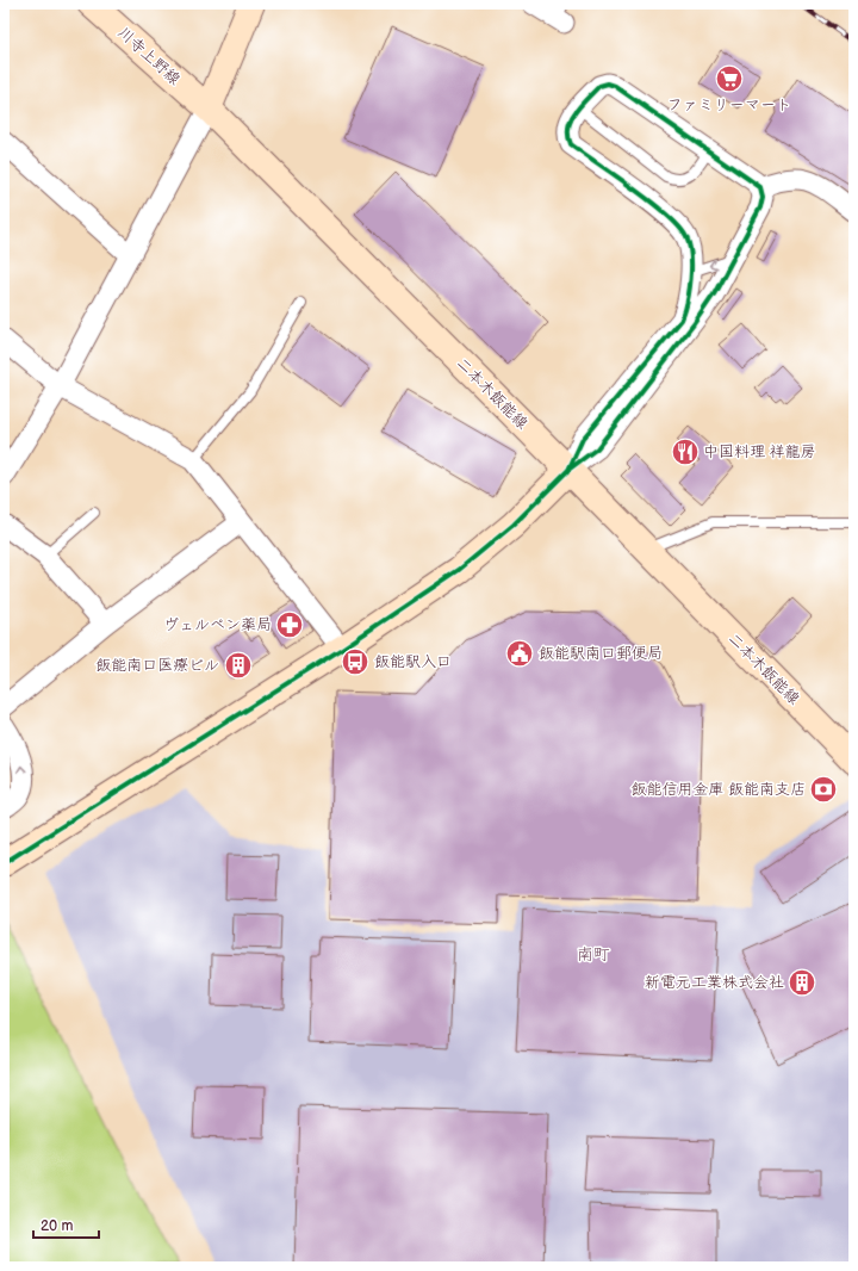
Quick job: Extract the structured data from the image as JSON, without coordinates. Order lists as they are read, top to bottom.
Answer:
{
  "streets": {
    "main road": ["川寺上野線", "二本木飯能線"]
  },
  "crossings": [
    ["川寺上野線", "二本木飯能線"]
  ],
  "districts": ["南町"],
  "places": {
    "supermarket": ["ファミリーマート"],
    "restaurant": ["中国料理 祥龍房"],
    "pharmacy": ["ヴェルペン薬局"],
    "public building": ["飯能駅南口郵便局"],
    "bus stop": ["飯能駅入口"],
    "building": ["飯能南口医療ビル", "新電元工業株式会社"],
    "bank": ["飯能信用金庫 飯能南支店"]
  },
  "scale_bar": "20 m"
}
